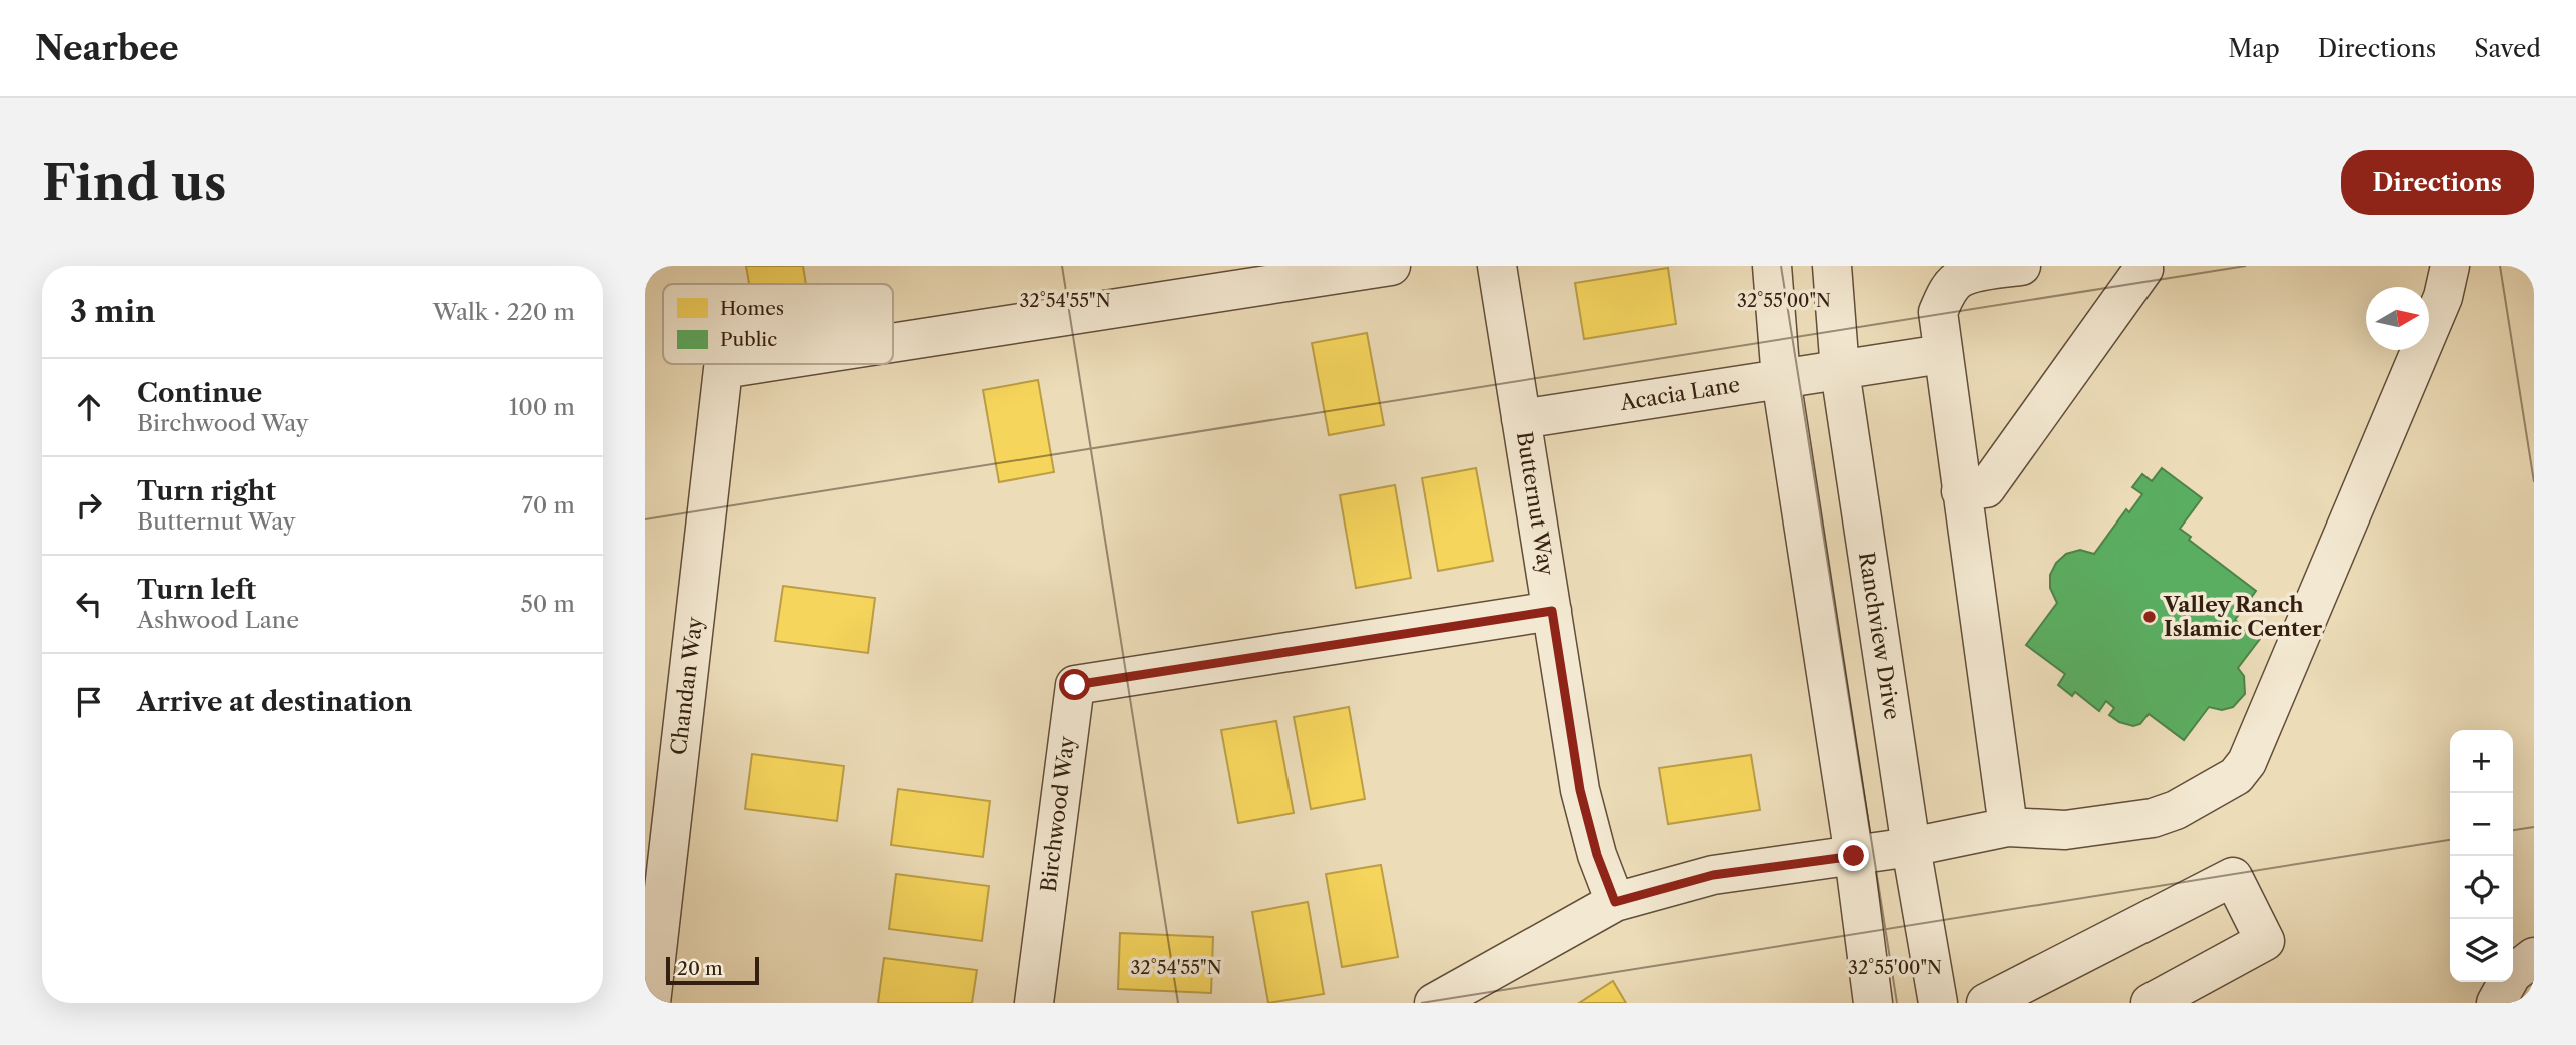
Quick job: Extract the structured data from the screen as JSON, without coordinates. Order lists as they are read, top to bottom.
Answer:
{
  "streets": {
    "street": [
      "Acacia Lane",
      "Butternut Way",
      "Ranchview Drive",
      "Chandan Way",
      "Birchwood Way"
    ]
  },
  "crossings": [
    ["Acacia Lane", "Butternut Way"],
    ["Acacia Lane", "Ranchview Drive"],
    ["Butternut Way", "Birchwood Way"]
  ],
  "places": ["Valley Ranch Islamic Center"],
  "legend": ["Homes", "Public"],
  "scale_bar": "20 m",
  "north": "right",
  "page": {
    "header": "Nearbee",
    "nav": ["Map", "Directions", "Saved"],
    "buttons": "Directions",
    "title": "Find us",
    "heading": ["3 min", "Walk · 220 m"],
    "list": [
      ["Continue", "Birchwood Way", "100 m"],
      ["Turn right", "Butternut Way", "70 m"],
      ["Turn left", "Ashwood Lane", "50 m"],
      "Arrive at destination"
    ],
    "map_buttons": ["+", "−"],
    "scale": "20 m"
  },
  "coordinates": ["32°54'55\"N", "32°55'00\"N"]
}
